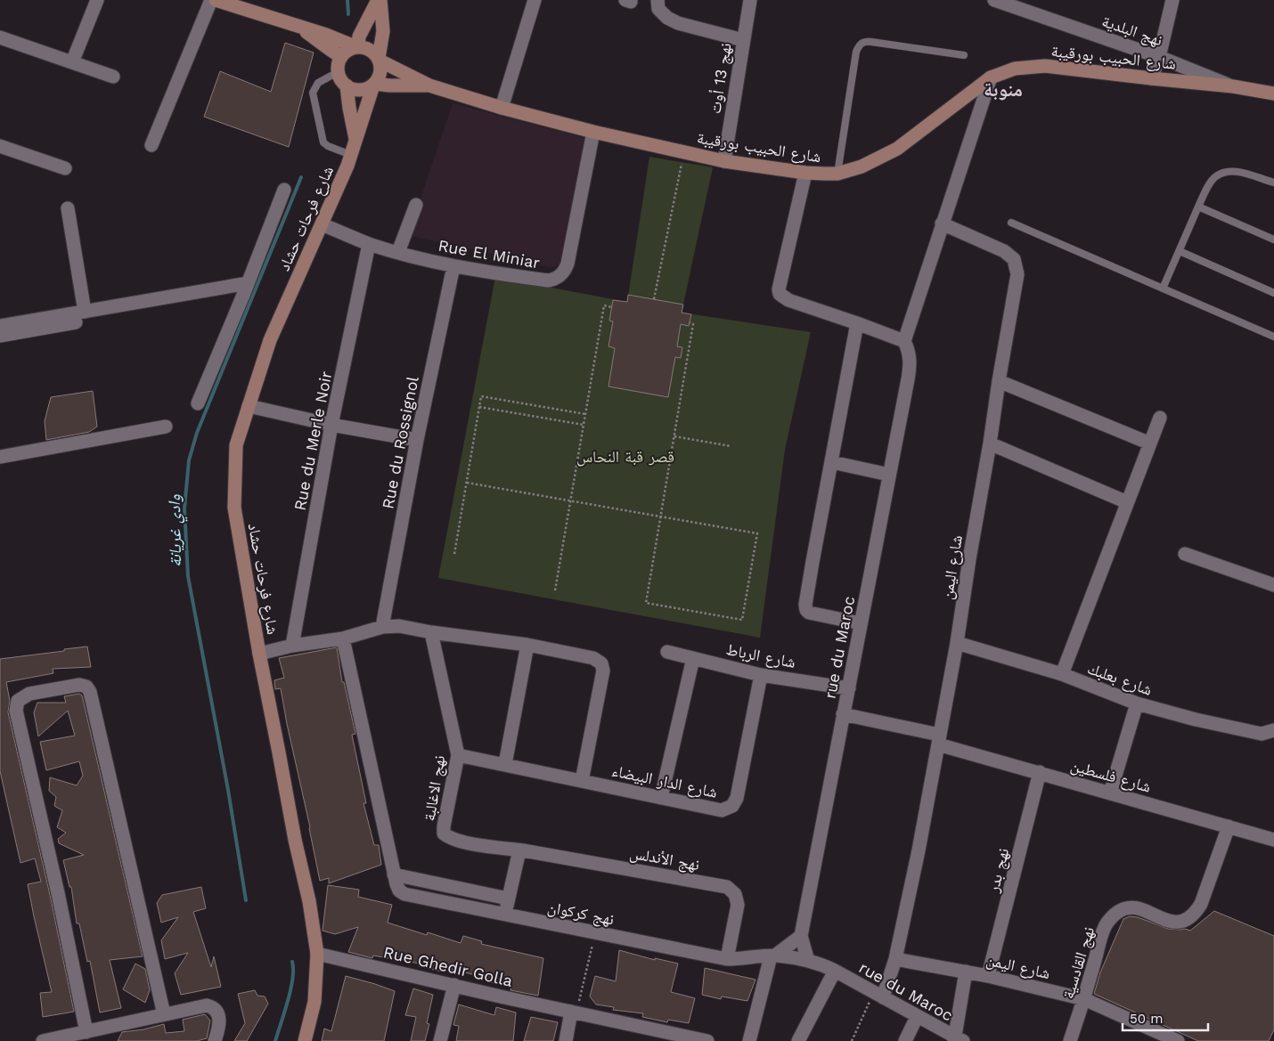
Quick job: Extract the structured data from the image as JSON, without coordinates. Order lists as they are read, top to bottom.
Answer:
{
  "streets": {
    "street": [
      "نهج البلدية",
      "شارع الحبيب بورقيبة",
      "نهج 13 أوت",
      "شارع فرحات حشاد",
      "Rue El Miniar",
      "Rue du Merle Noir",
      "Rue du Rossignol",
      "شارع اليمن",
      "rue du Maroc",
      "شارع الرباط",
      "شارع بعلبك",
      "شارع فلسطين",
      "شارع الدار البيضاء",
      "نهج الاغالبة",
      "نهج الأندلس",
      "نهج بدر",
      "نهج كركوان",
      "نهج القادسية",
      "Rue Ghedir Golla"
    ]
  },
  "crossings": [
    ["نهج البلدية", "شارع الحبيب بورقيبة"],
    ["شارع الحبيب بورقيبة", "نهج 13 أوت"],
    ["شارع الحبيب بورقيبة", "شارع فرحات حشاد"],
    ["شارع الحبيب بورقيبة", "Rue El Miniar"],
    ["شارع فرحات حشاد", "Rue El Miniar"],
    ["شارع فرحات حشاد", "Rue Ghedir Golla"],
    ["Rue El Miniar", "Rue du Merle Noir"],
    ["Rue El Miniar", "Rue du Rossignol"],
    ["شارع اليمن", "rue du Maroc"],
    ["شارع اليمن", "شارع بعلبك"],
    ["شارع اليمن", "شارع فلسطين"],
    ["شارع اليمن", "نهج بدر"],
    ["شارع اليمن", "نهج القادسية"],
    ["rue du Maroc", "شارع الرباط"],
    ["rue du Maroc", "شارع فلسطين"],
    ["rue du Maroc", "نهج كركوان"],
    ["شارع الرباط", "شارع الدار البيضاء"],
    ["شارع فلسطين", "نهج بدر"],
    ["شارع فلسطين", "نهج القادسية"],
    ["شارع الدار البيضاء", "نهج الاغالبة"],
    ["نهج الاغالبة", "نهج الأندلس"],
    ["نهج الأندلس", "نهج كركوان"]
  ],
  "districts": ["منوبة"],
  "water": ["وادي غريانة"],
  "parks": ["قصر قبة النحاس"],
  "scale_bar": "50 m"
}
